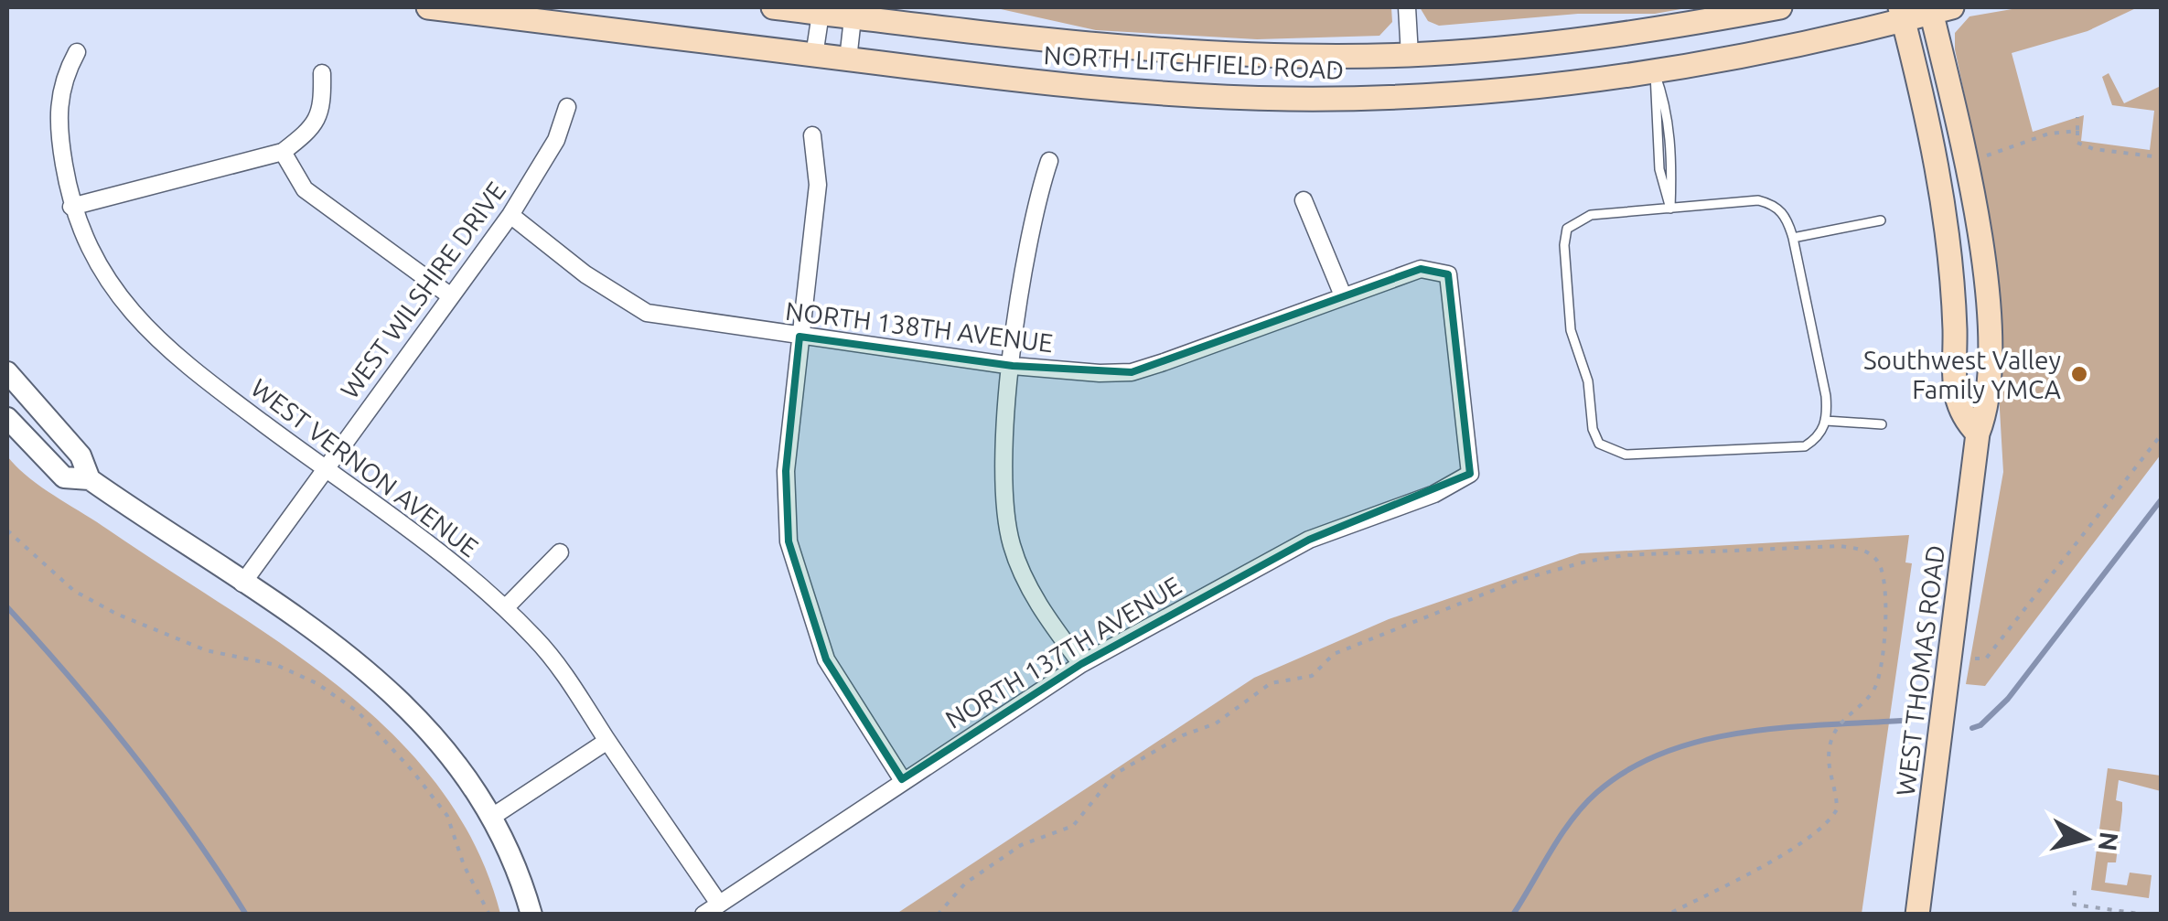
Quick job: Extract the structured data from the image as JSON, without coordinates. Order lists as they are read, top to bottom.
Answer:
{
  "streets": {
    "main road": ["NORTH LITCHFIELD ROAD", "WEST THOMAS ROAD"],
    "street": [
      "WEST WILSHIRE DRIVE",
      "NORTH 138TH AVENUE",
      "WEST VERNON AVENUE",
      "NORTH 137TH AVENUE"
    ]
  },
  "crossings": [
    ["NORTH LITCHFIELD ROAD", "WEST THOMAS ROAD"],
    ["WEST WILSHIRE DRIVE", "NORTH 138TH AVENUE"],
    ["WEST WILSHIRE DRIVE", "WEST VERNON AVENUE"],
    ["NORTH 138TH AVENUE", "NORTH 137TH AVENUE"],
    ["WEST VERNON AVENUE", "NORTH 137TH AVENUE"]
  ],
  "places": ["Southwest Valley Family YMCA"],
  "north": "right"
}
